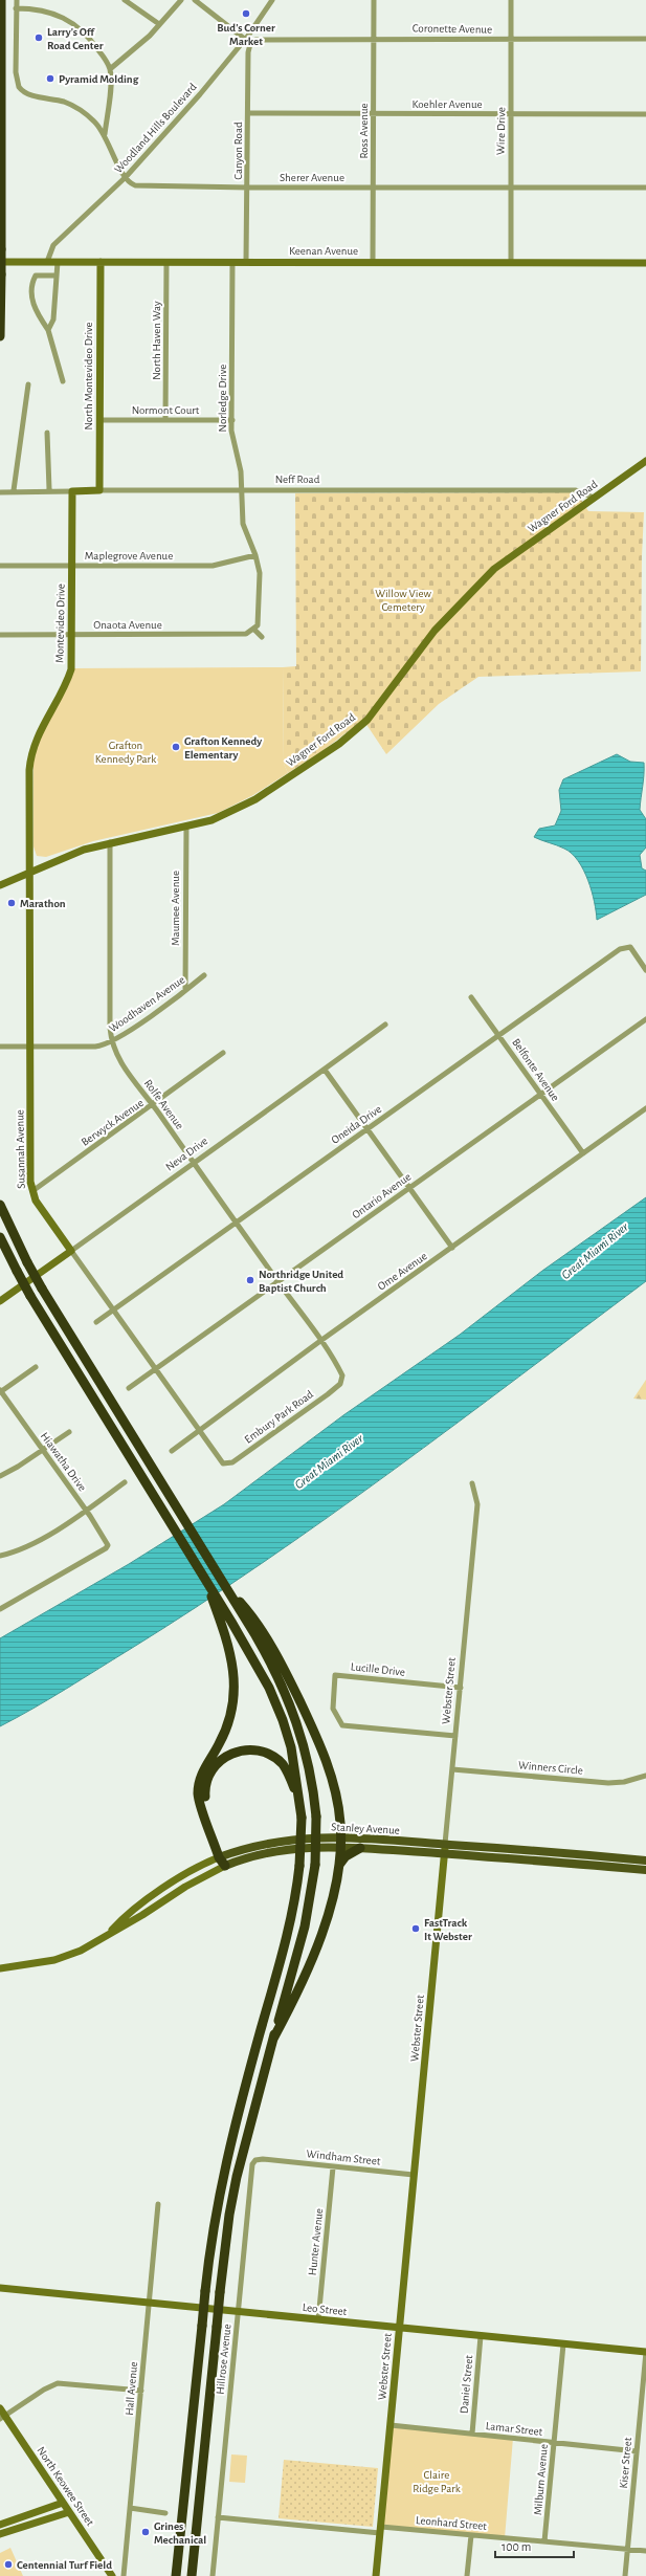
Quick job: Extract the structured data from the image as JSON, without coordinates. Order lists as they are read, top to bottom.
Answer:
{
  "streets": {
    "main road": ["Stanley Avenue"],
    "street": [
      "Coronette Avenue",
      "Koehler Avenue",
      "Woodland Hills Boulevard",
      "Ross Avenue",
      "Wire Drive",
      "Canyon Road",
      "Sherer Avenue",
      "Keenan Avenue",
      "North Haven Way",
      "North Montevideo Drive",
      "Norledge Drive",
      "Normont Court",
      "Neff Road",
      "Wagner Ford Road",
      "Maplegrove Avenue",
      "Montevideo Drive",
      "Onaota Avenue",
      "Maumee Avenue",
      "Woodhaven Avenue",
      "Belfonte Avenue",
      "Rolfe Avenue",
      "Berwyck Avenue",
      "Oneida Drive",
      "Susannah Avenue",
      "Neva Drive",
      "Ontario Avenue",
      "Ome Avenue",
      "Embury Park Road",
      "Hiawatha Drive",
      "Lucille Drive",
      "Webster Street",
      "Winners Circle",
      "Windham Street",
      "Hunter Avenue",
      "Leo Street",
      "Hillrose Avenue",
      "Daniel Street",
      "Hall Avenue",
      "Lamar Street",
      "Kiser Street",
      "Milburn Avenue",
      "North Keowee Street",
      "Leonhard Street"
    ]
  },
  "crossings": [
    ["Coronette Avenue", "Woodland Hills Boulevard"],
    ["Coronette Avenue", "Ross Avenue"],
    ["Coronette Avenue", "Wire Drive"],
    ["Coronette Avenue", "Canyon Road"],
    ["Koehler Avenue", "Ross Avenue"],
    ["Koehler Avenue", "Wire Drive"],
    ["Koehler Avenue", "Canyon Road"],
    ["Woodland Hills Boulevard", "Sherer Avenue"],
    ["Woodland Hills Boulevard", "Keenan Avenue"],
    ["Ross Avenue", "Sherer Avenue"],
    ["Ross Avenue", "Keenan Avenue"],
    ["Wire Drive", "Sherer Avenue"],
    ["Wire Drive", "Keenan Avenue"],
    ["Canyon Road", "Sherer Avenue"],
    ["Canyon Road", "Keenan Avenue"],
    ["Keenan Avenue", "North Haven Way"],
    ["Keenan Avenue", "North Montevideo Drive"],
    ["Keenan Avenue", "Norledge Drive"],
    ["North Haven Way", "Normont Court"],
    ["North Montevideo Drive", "Normont Court"],
    ["North Montevideo Drive", "Neff Road"],
    ["Norledge Drive", "Normont Court"],
    ["Norledge Drive", "Neff Road"],
    ["Norledge Drive", "Maplegrove Avenue"],
    ["Norledge Drive", "Onaota Avenue"],
    ["Neff Road", "Wagner Ford Road"],
    ["Neff Road", "Montevideo Drive"],
    ["Wagner Ford Road", "Montevideo Drive"],
    ["Wagner Ford Road", "Maumee Avenue"],
    ["Wagner Ford Road", "Rolfe Avenue"],
    ["Wagner Ford Road", "Susannah Avenue"],
    ["Maplegrove Avenue", "Montevideo Drive"],
    ["Montevideo Drive", "Onaota Avenue"],
    ["Montevideo Drive", "Susannah Avenue"],
    ["Maumee Avenue", "Woodhaven Avenue"],
    ["Woodhaven Avenue", "Rolfe Avenue"],
    ["Woodhaven Avenue", "Susannah Avenue"],
    ["Belfonte Avenue", "Oneida Drive"],
    ["Belfonte Avenue", "Ontario Avenue"],
    ["Belfonte Avenue", "Ome Avenue"],
    ["Rolfe Avenue", "Berwyck Avenue"],
    ["Rolfe Avenue", "Oneida Drive"],
    ["Rolfe Avenue", "Neva Drive"],
    ["Rolfe Avenue", "Ontario Avenue"],
    ["Rolfe Avenue", "Ome Avenue"],
    ["Rolfe Avenue", "Embury Park Road"],
    ["Berwyck Avenue", "Susannah Avenue"],
    ["Oneida Drive", "Susannah Avenue"],
    ["Susannah Avenue", "Neva Drive"],
    ["Susannah Avenue", "Ontario Avenue"],
    ["Susannah Avenue", "Ome Avenue"],
    ["Susannah Avenue", "Embury Park Road"],
    ["Lucille Drive", "Webster Street"],
    ["Webster Street", "Winners Circle"],
    ["Webster Street", "Stanley Avenue"],
    ["Webster Street", "Windham Street"],
    ["Webster Street", "Leo Street"],
    ["Webster Street", "Lamar Street"],
    ["Webster Street", "Leonhard Street"],
    ["Windham Street", "Hunter Avenue"],
    ["Windham Street", "Hillrose Avenue"],
    ["Hunter Avenue", "Leo Street"],
    ["Leo Street", "Hillrose Avenue"],
    ["Leo Street", "Daniel Street"],
    ["Leo Street", "Hall Avenue"],
    ["Leo Street", "Kiser Street"],
    ["Leo Street", "Milburn Avenue"],
    ["Hillrose Avenue", "Leonhard Street"],
    ["Daniel Street", "Lamar Street"],
    ["Lamar Street", "Kiser Street"],
    ["Lamar Street", "Milburn Avenue"],
    ["Kiser Street", "Leonhard Street"],
    ["Milburn Avenue", "Leonhard Street"]
  ],
  "water": ["Great Miami River"],
  "parks": ["Willow View Cemetery", "Grafton Kennedy Park", "Claire Ridge Park"],
  "places": [
    "Bud's Corner Market",
    "Larry's Off Road Center",
    "Pyramid Molding",
    "Grafton Kennedy Elementary",
    "Marathon",
    "Northridge United Baptist Church",
    "FastTrack It Webster",
    "Grines Mechanical",
    "Centennial Turf Field"
  ],
  "scale_bar": "100 m"
}
